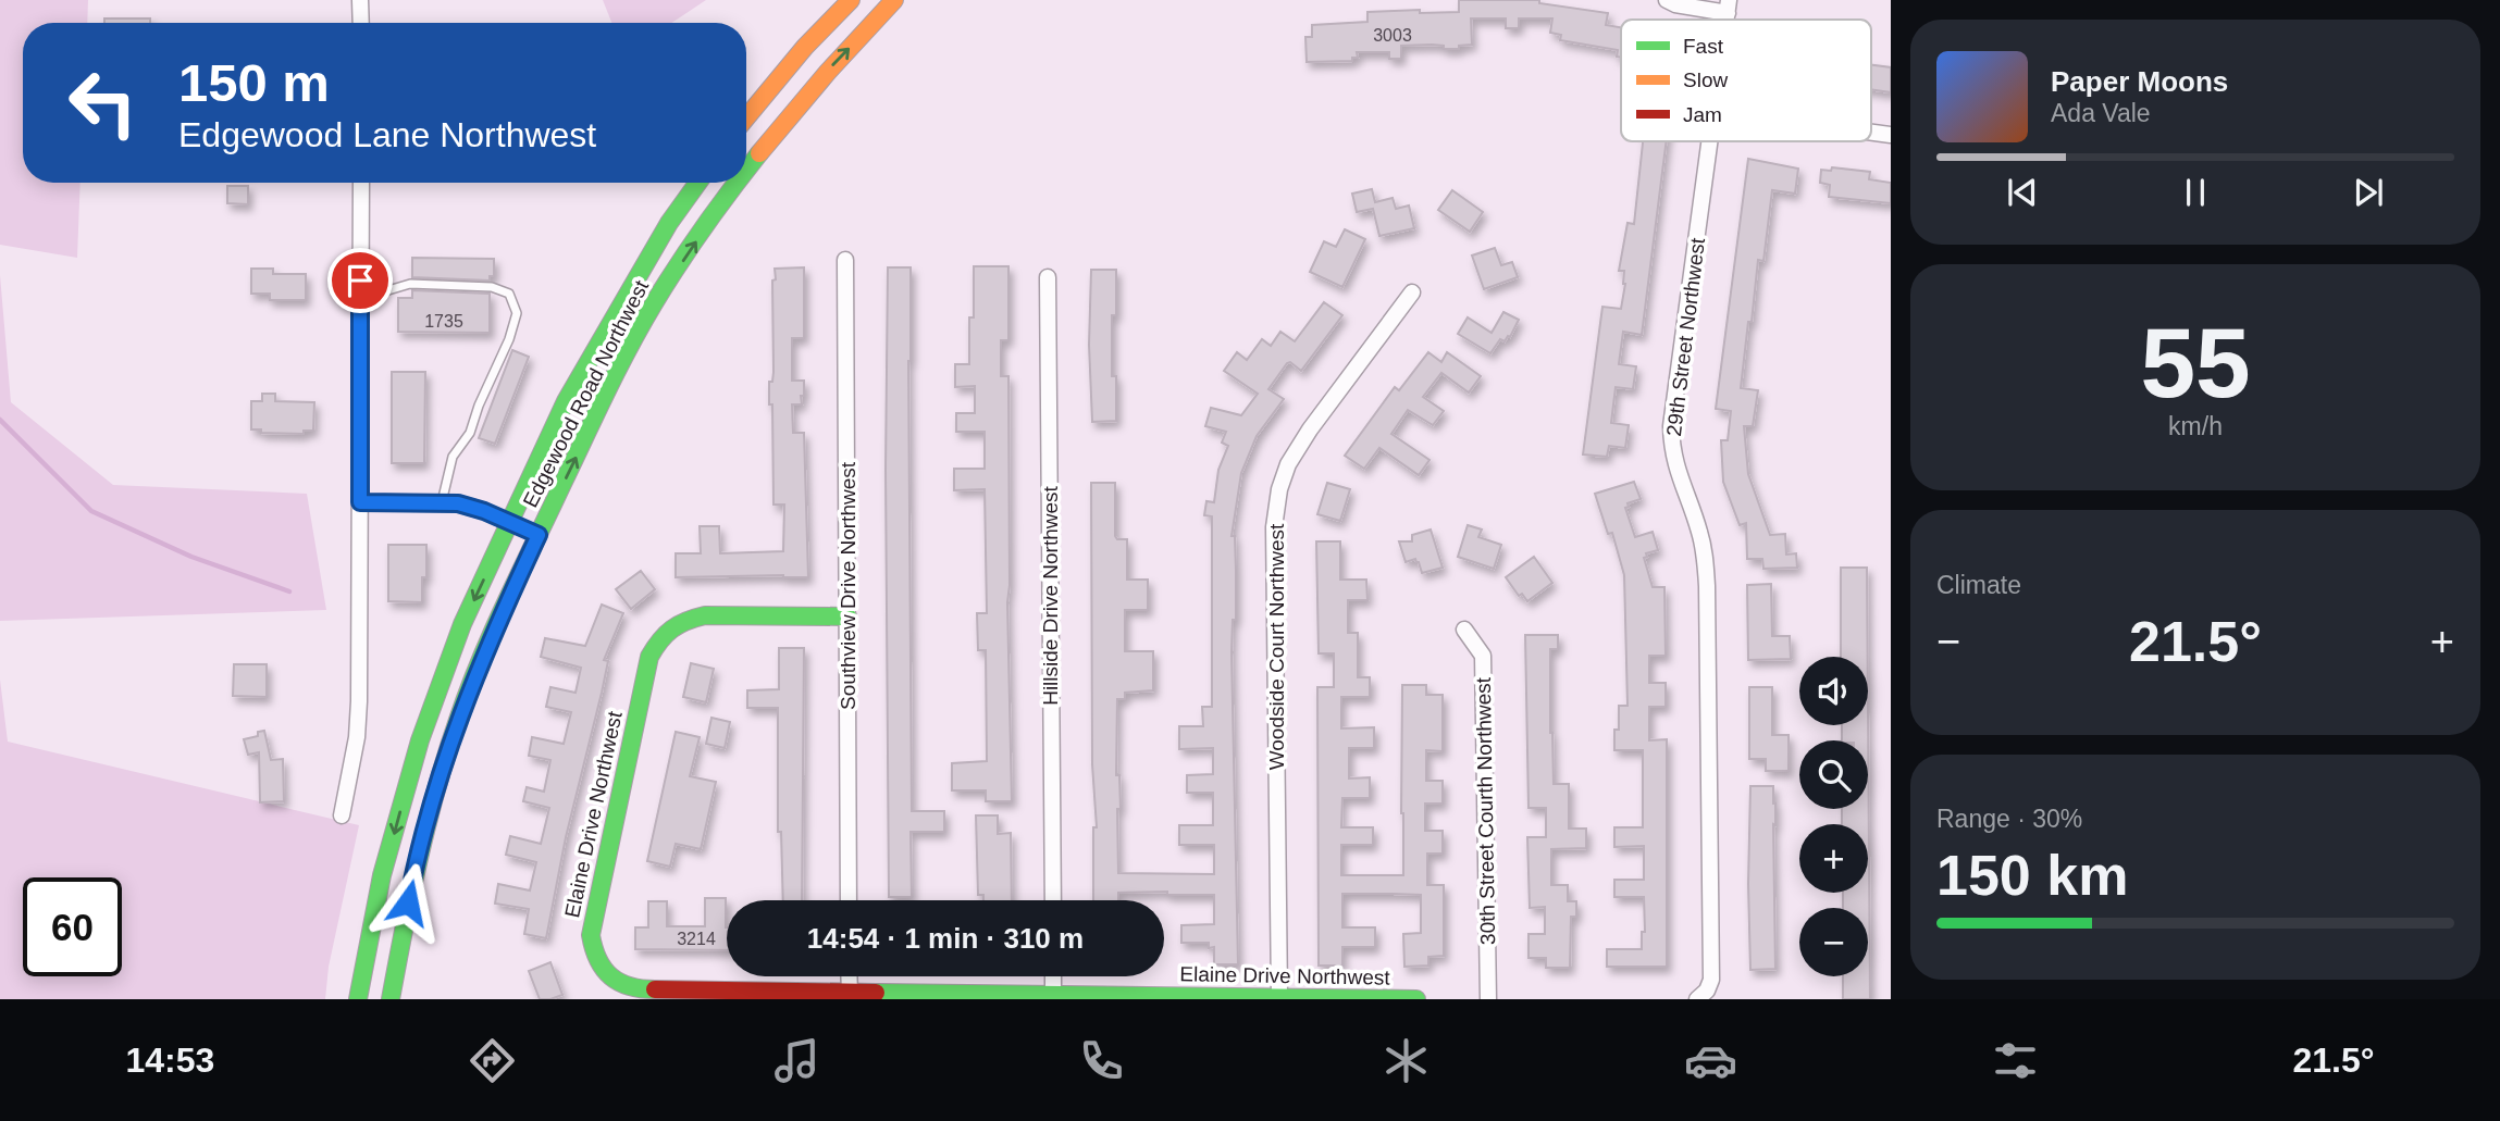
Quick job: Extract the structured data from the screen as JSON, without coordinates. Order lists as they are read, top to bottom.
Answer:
{
  "streets": {
    "main road": ["Edgewood Road Northwest", "Elaine Drive Northwest"],
    "street": [
      "29th Street Northwest",
      "Southview Drive Northwest",
      "Hillside Drive Northwest",
      "Woodside Court Northwest",
      "30th Street Courth Northwest"
    ]
  },
  "crossings": [
    ["Southview Drive Northwest", "Elaine Drive Northwest"],
    ["Woodside Court Northwest", "Elaine Drive Northwest"]
  ],
  "house_numbers": ["3003", "1735", "3214"],
  "legend": ["Fast", "Slow", "Jam"],
  "page": {
    "turn": ["150 m", "Edgewood Lane Northwest"],
    "song": ["Paper Moons", "Ada Vale"],
    "tile": [
      ["55", "km/h"],
      "Climate",
      ["Range · 30%", "150 km"]
    ],
    "heat": ["−", "21.5°", "+"],
    "map_buttons": ["+", "−"],
    "limit": "60",
    "trip": "14:54 · 1 min · 310 m",
    "tabs": ["14:53", "21.5°"]
  }
}
